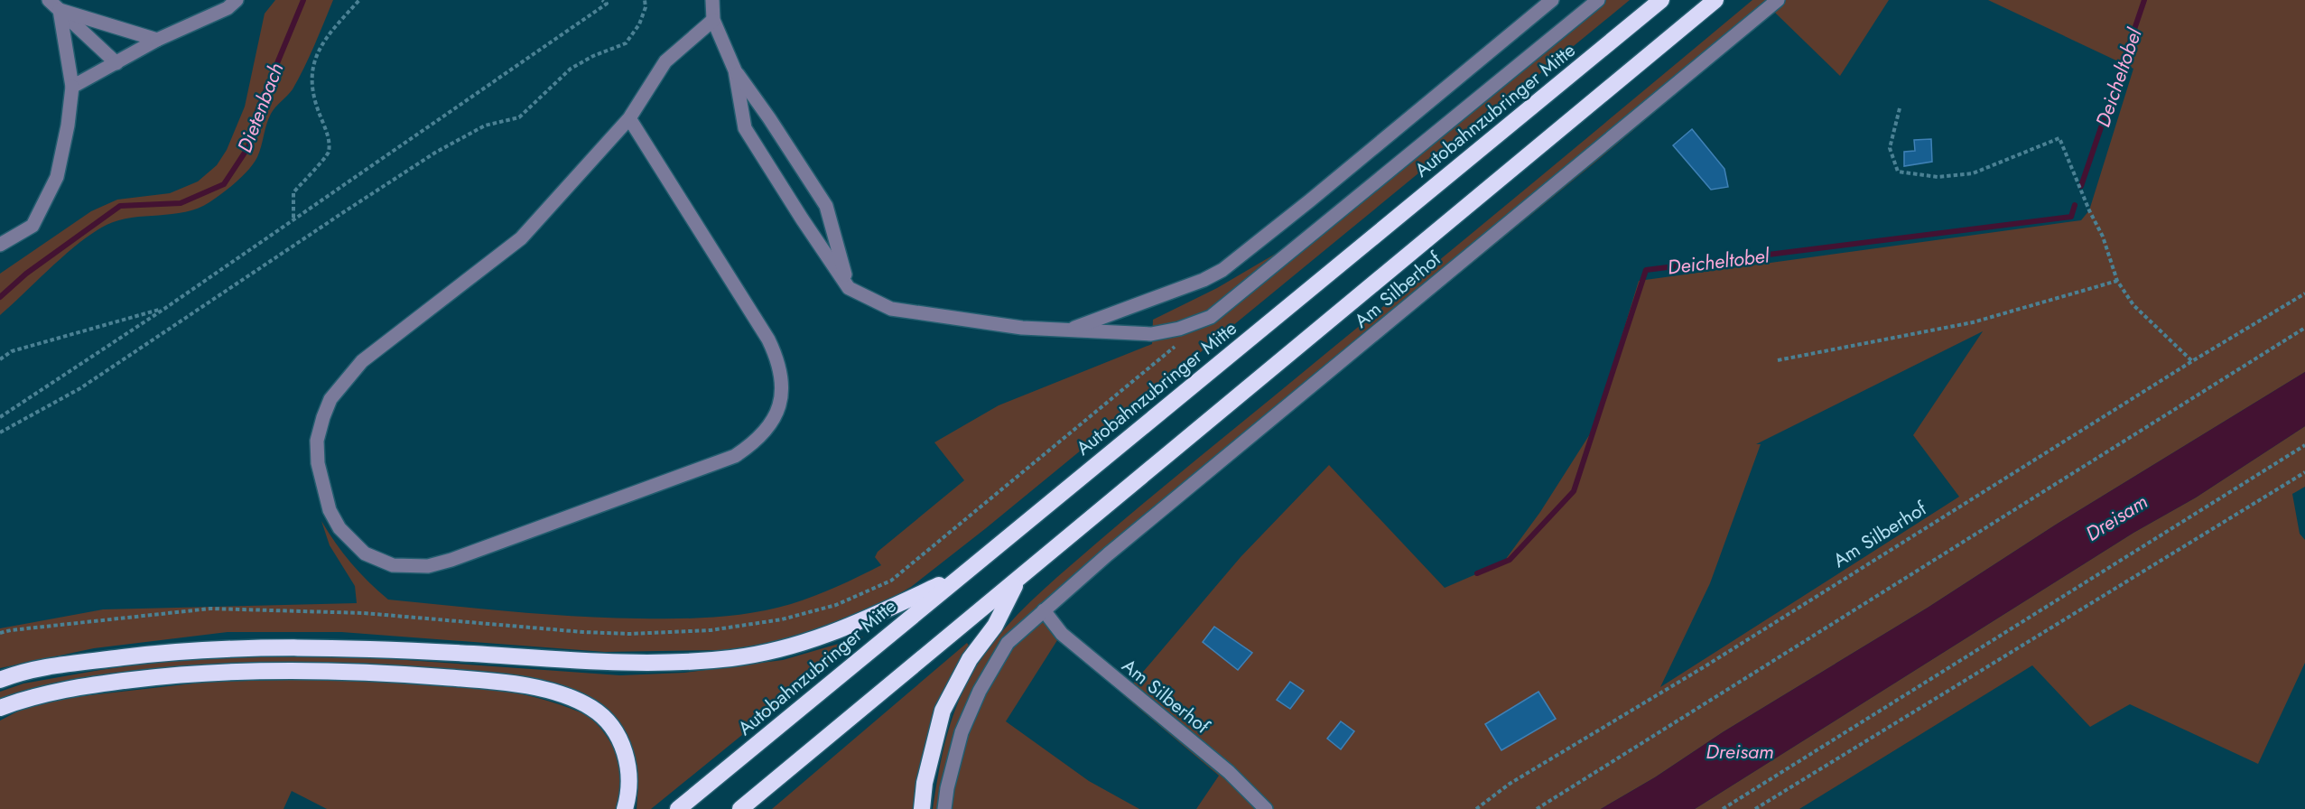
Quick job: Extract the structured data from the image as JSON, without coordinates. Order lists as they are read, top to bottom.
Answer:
{
  "streets": {
    "highway": ["Autobahnzubringer Mitte"],
    "street": ["Am Silberhof"]
  },
  "water": ["Deicheltobel", "Dietenbach", "Dreisam"]
}
